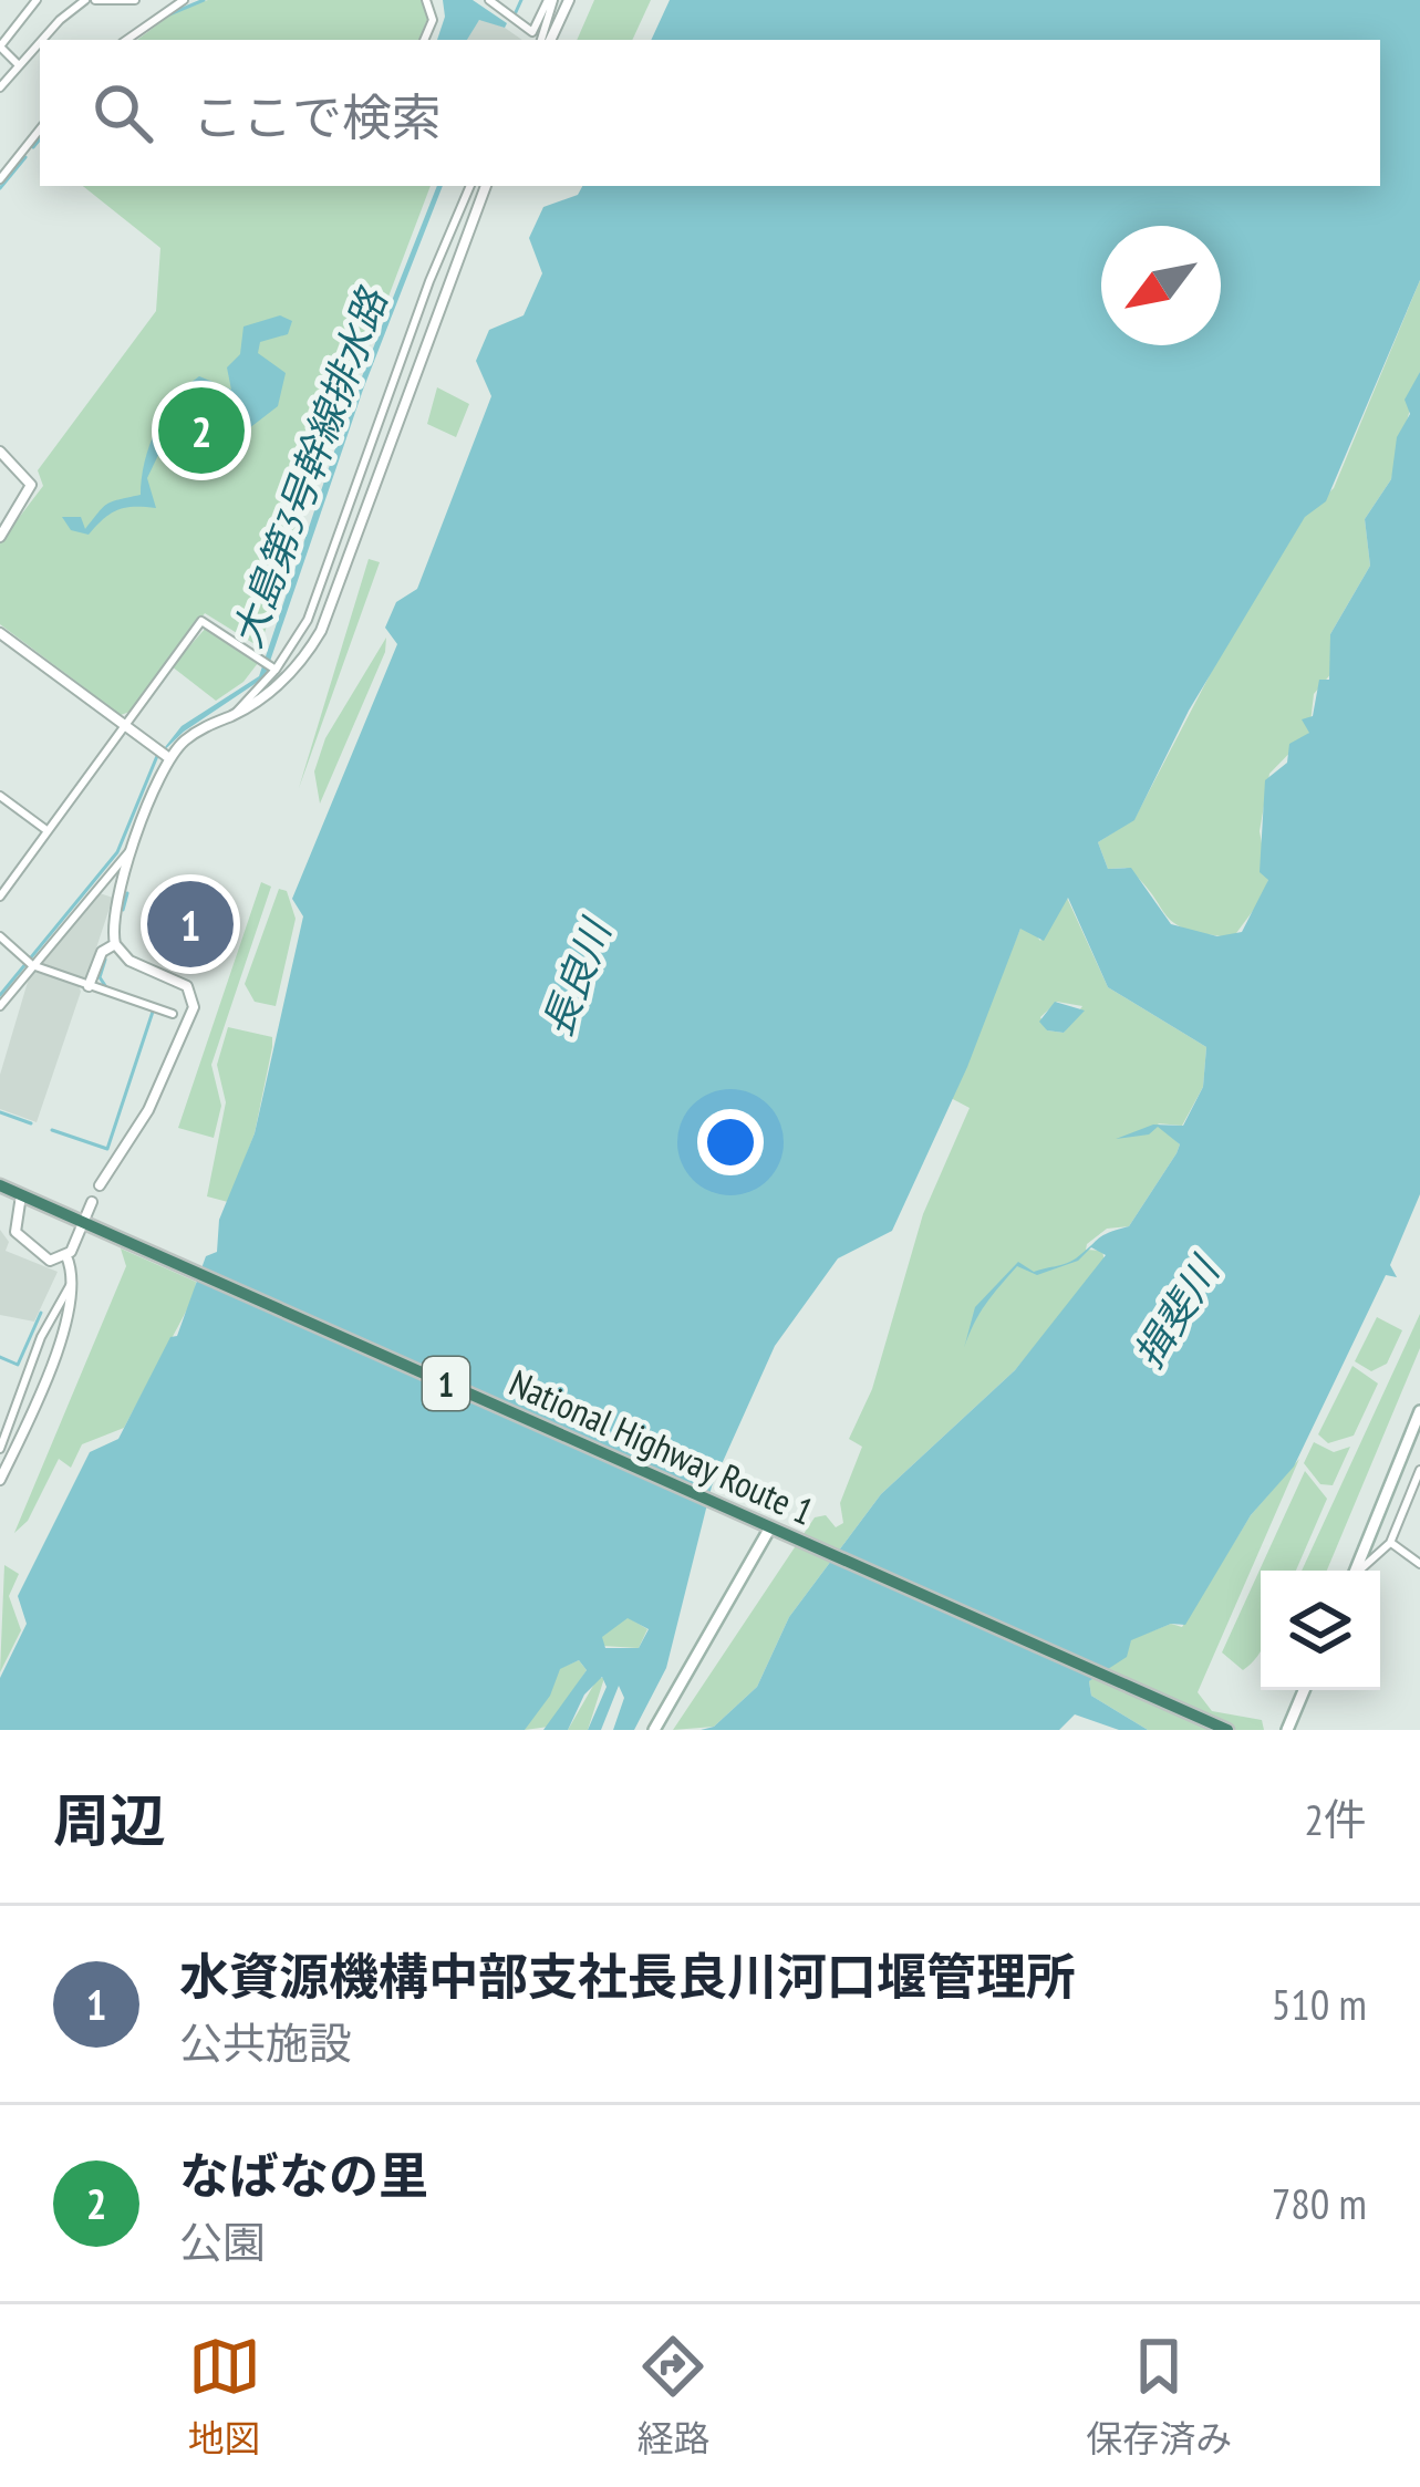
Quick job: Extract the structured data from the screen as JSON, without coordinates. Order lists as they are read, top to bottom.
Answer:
{
  "streets": {
    "highway": ["1", "National Highway Route 1"]
  },
  "water": ["大島第3号幹線排水路", "長良川", "揖斐川"],
  "north": "bottom left",
  "page": {
    "search": "ここで検索",
    "pins": ["2", "1"],
    "heading": ["周辺", "2件"],
    "list": [
      {
        "mark": "1",
        "name": "水資源機構中部支社長良川河口堰管理所",
        "note": "公共施設",
        "value": "510 m"
      },
      {
        "mark": "2",
        "name": "なばなの里",
        "note": "公園",
        "value": "780 m"
      }
    ],
    "nav": ["地図", "経路", "保存済み"]
  }
}
